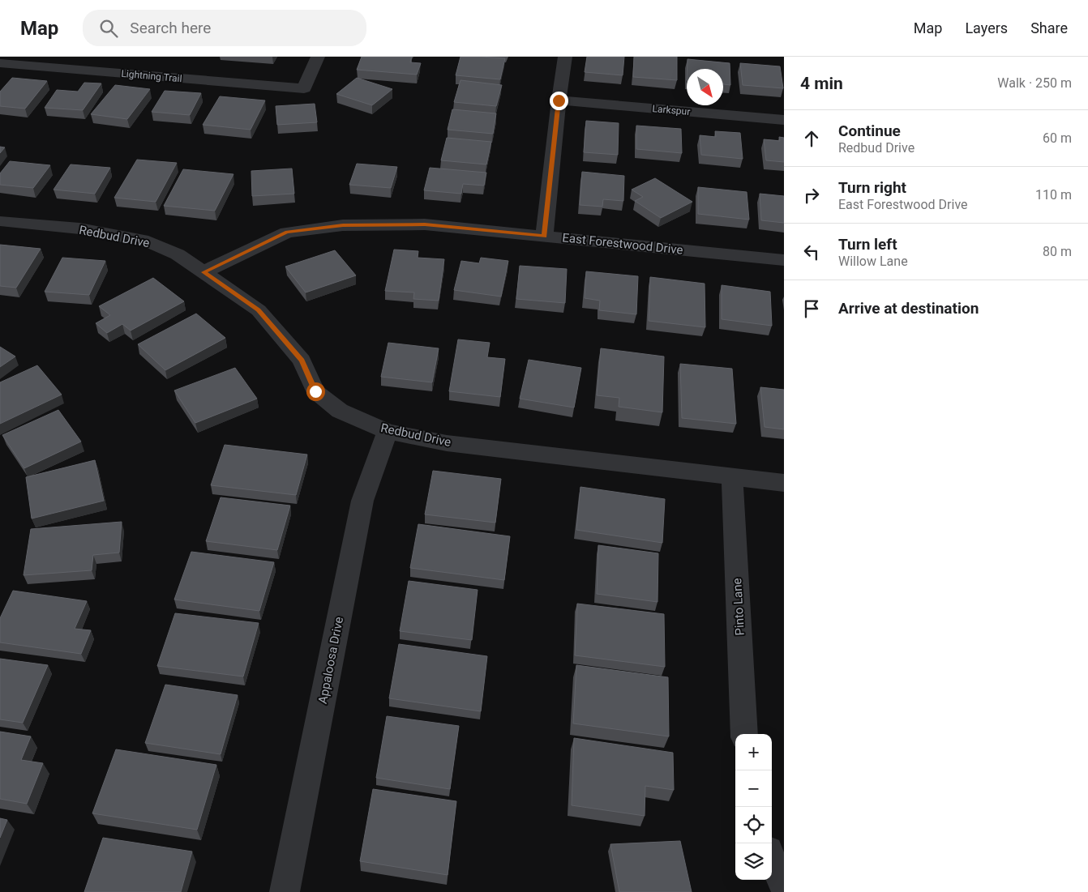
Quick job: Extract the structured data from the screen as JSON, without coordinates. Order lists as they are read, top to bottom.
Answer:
{
  "streets": {
    "street": [
      "Lightning Trail",
      "Larkspur",
      "Redbud Drive",
      "East Forestwood Drive",
      "Pinto Lane",
      "Appaloosa Drive"
    ]
  },
  "crossings": [
    ["Redbud Drive", "East Forestwood Drive"],
    ["Redbud Drive", "Pinto Lane"],
    ["Redbud Drive", "Appaloosa Drive"]
  ],
  "north": "bottom right",
  "page": {
    "header": "Map",
    "search": "Search here",
    "nav": ["Map", "Layers", "Share"],
    "heading": ["4 min", "Walk · 250 m"],
    "list": [
      ["Continue", "Redbud Drive", "60 m"],
      ["Turn right", "East Forestwood Drive", "110 m"],
      ["Turn left", "Willow Lane", "80 m"],
      "Arrive at destination"
    ],
    "map_buttons": ["+", "−"]
  }
}
